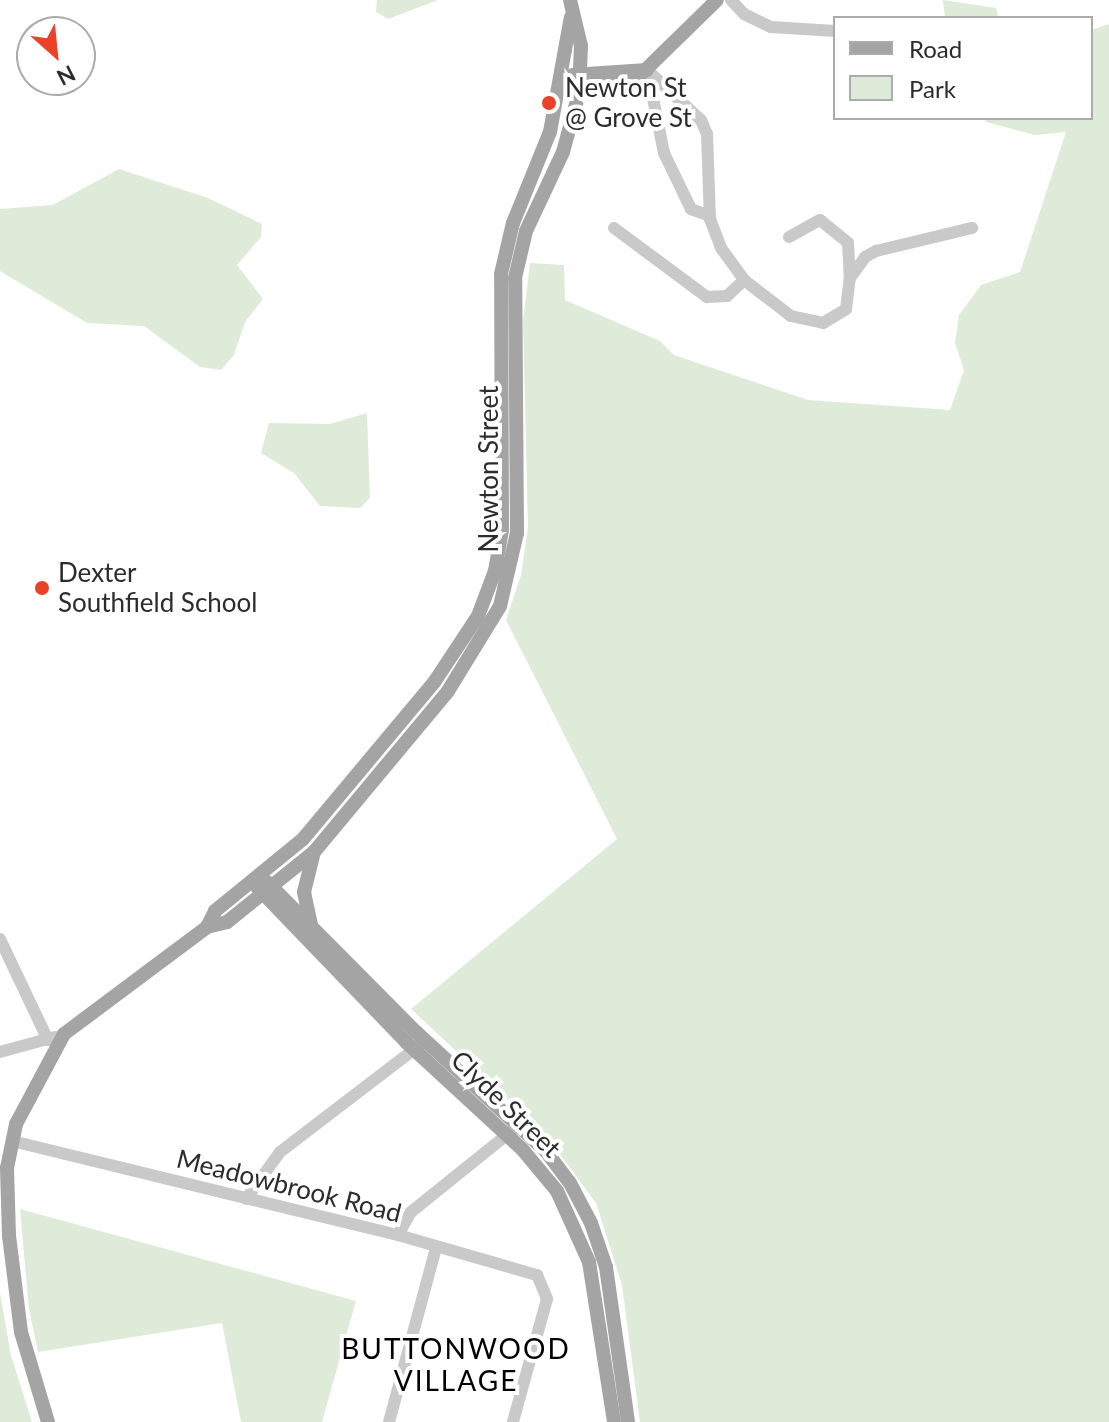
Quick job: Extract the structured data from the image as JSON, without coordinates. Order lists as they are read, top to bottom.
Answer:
{
  "streets": {
    "main road": ["Newton Street", "Clyde Street"],
    "street": ["Meadowbrook Road"]
  },
  "crossings": [
    ["Newton Street", "Clyde Street"]
  ],
  "districts": ["BUTTONWOOD VILLAGE"],
  "places": ["Newton St @ Grove St", "Dexter Southfield School"],
  "legend": ["Road", "Park"],
  "north": "bottom right"
}
